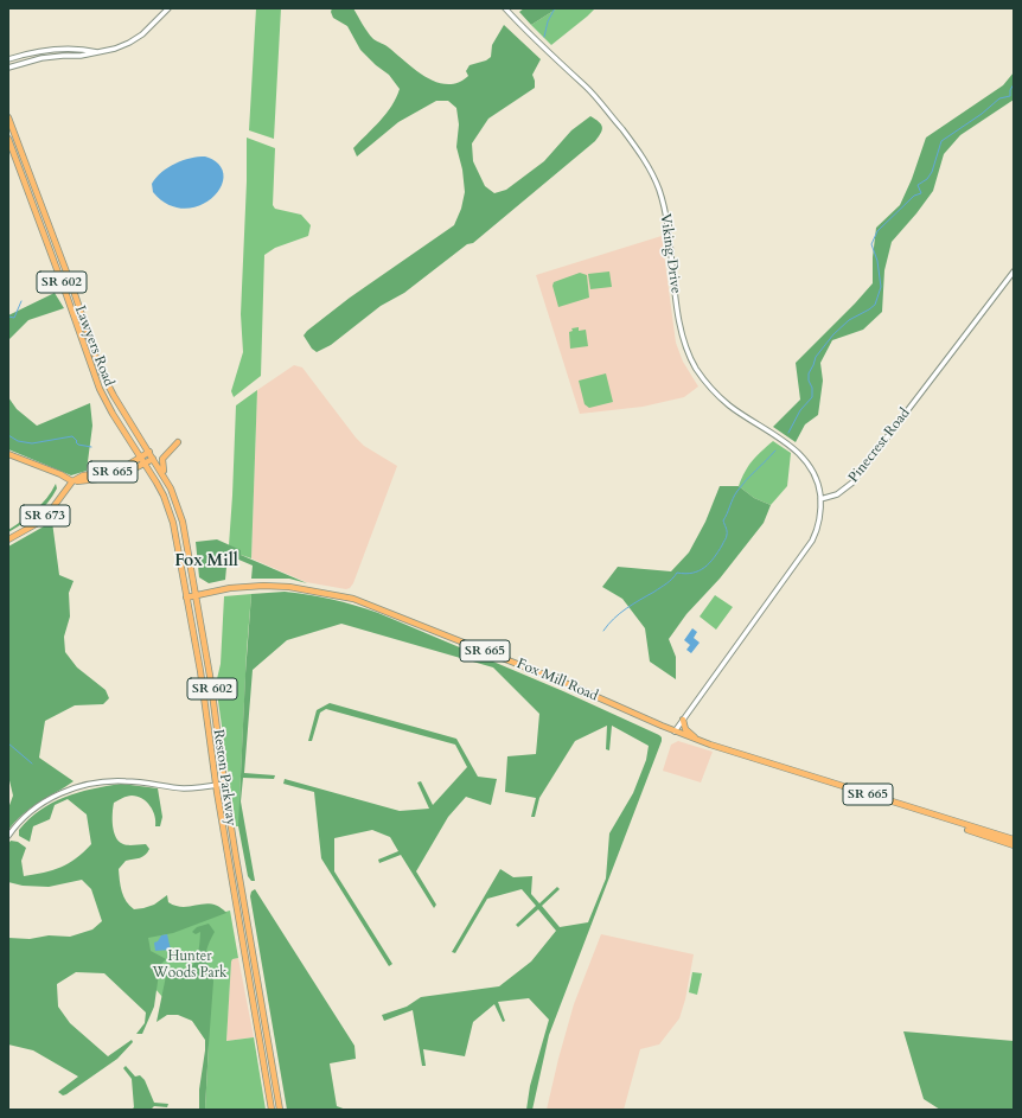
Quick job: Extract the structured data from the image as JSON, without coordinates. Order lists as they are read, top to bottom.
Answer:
{
  "streets": {
    "main road": [
      "SR 602",
      "Lawyers Road",
      "SR 665",
      "SR 673",
      "Fox Mill Road",
      "Reston Parkway"
    ],
    "street": ["Viking Drive", "Pinecrest Road"]
  },
  "crossings": [
    ["Viking Drive", "Pinecrest Road"],
    ["Lawyers Road", "SR 665"],
    ["Lawyers Road", "Reston Parkway"],
    ["SR 665", "SR 673"],
    ["SR 665", "Reston Parkway"],
    ["Fox Mill Road", "Reston Parkway"]
  ],
  "districts": ["Fox Mill"],
  "parks": ["Hunter Woods Park"]
}
